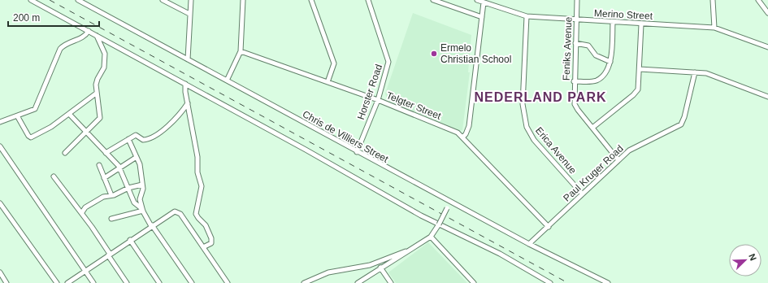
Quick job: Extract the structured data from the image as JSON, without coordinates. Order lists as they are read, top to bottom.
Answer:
{
  "streets": {
    "street": [
      "Merino Street",
      "Feniks Avenue",
      "Horster Road",
      "Telgter Street",
      "Chris de Villiers Street",
      "Erica Avenue",
      "Paul Kruger Road"
    ]
  },
  "crossings": [
    ["Merino Street", "Feniks Avenue"],
    ["Merino Street", "Erica Avenue"],
    ["Feniks Avenue", "Paul Kruger Road"],
    ["Horster Road", "Telgter Street"],
    ["Horster Road", "Chris de Villiers Street"],
    ["Telgter Street", "Paul Kruger Road"],
    ["Chris de Villiers Street", "Paul Kruger Road"],
    ["Erica Avenue", "Paul Kruger Road"]
  ],
  "districts": ["NEDERLAND PARK"],
  "places": ["Ermelo Christian School"],
  "scale_bar": "200 m",
  "north": "top right"
}
